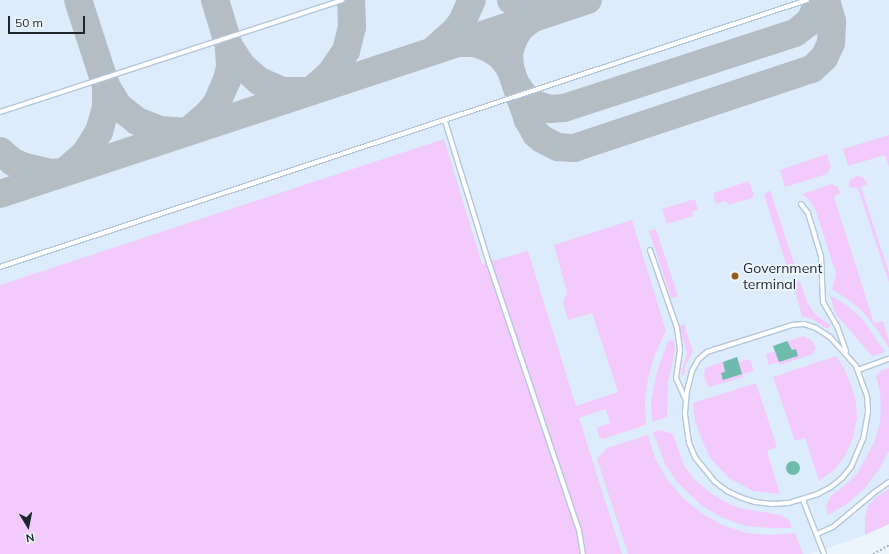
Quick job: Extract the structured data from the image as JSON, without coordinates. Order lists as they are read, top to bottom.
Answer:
{
  "places": ["Government terminal"],
  "scale_bar": "50 m",
  "north": "bottom"
}
